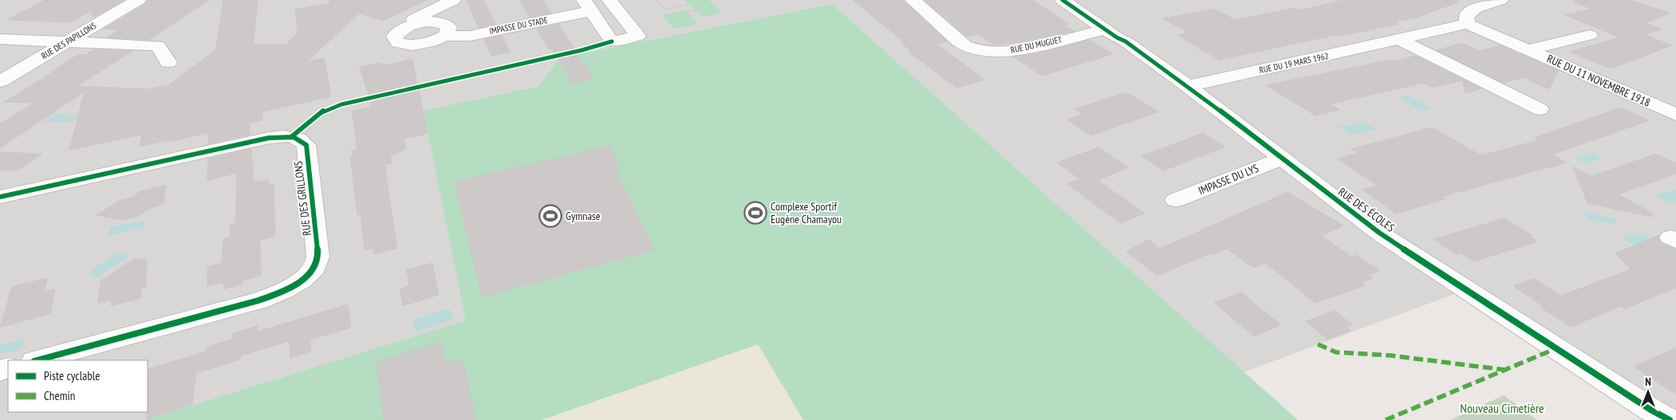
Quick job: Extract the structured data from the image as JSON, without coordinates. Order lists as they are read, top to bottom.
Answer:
{
  "streets": {
    "street": [
      "IMPASSE DU STADE",
      "RUE DES PAPILLONS",
      "RUE DU MUGUET",
      "RUE DU 19 MARS 1962",
      "RUE DU 11 NOVEMBRE 1918",
      "IMPASSE DU LYS",
      "RUE DES GRILLONS",
      "RUE DES ÉCOLES"
    ]
  },
  "crossings": [
    ["RUE DU MUGUET", "RUE DES ÉCOLES"],
    ["RUE DU 19 MARS 1962", "RUE DU 11 NOVEMBRE 1918"],
    ["RUE DU 19 MARS 1962", "RUE DES ÉCOLES"],
    ["IMPASSE DU LYS", "RUE DES ÉCOLES"]
  ],
  "parks": ["Nouveau Cimetière"],
  "places": {
    "sports": ["Complexe Sportif Eugène Chamayou", "Gymnase"]
  },
  "legend": ["Piste cyclable", "Chemin"],
  "north": "top"
}
